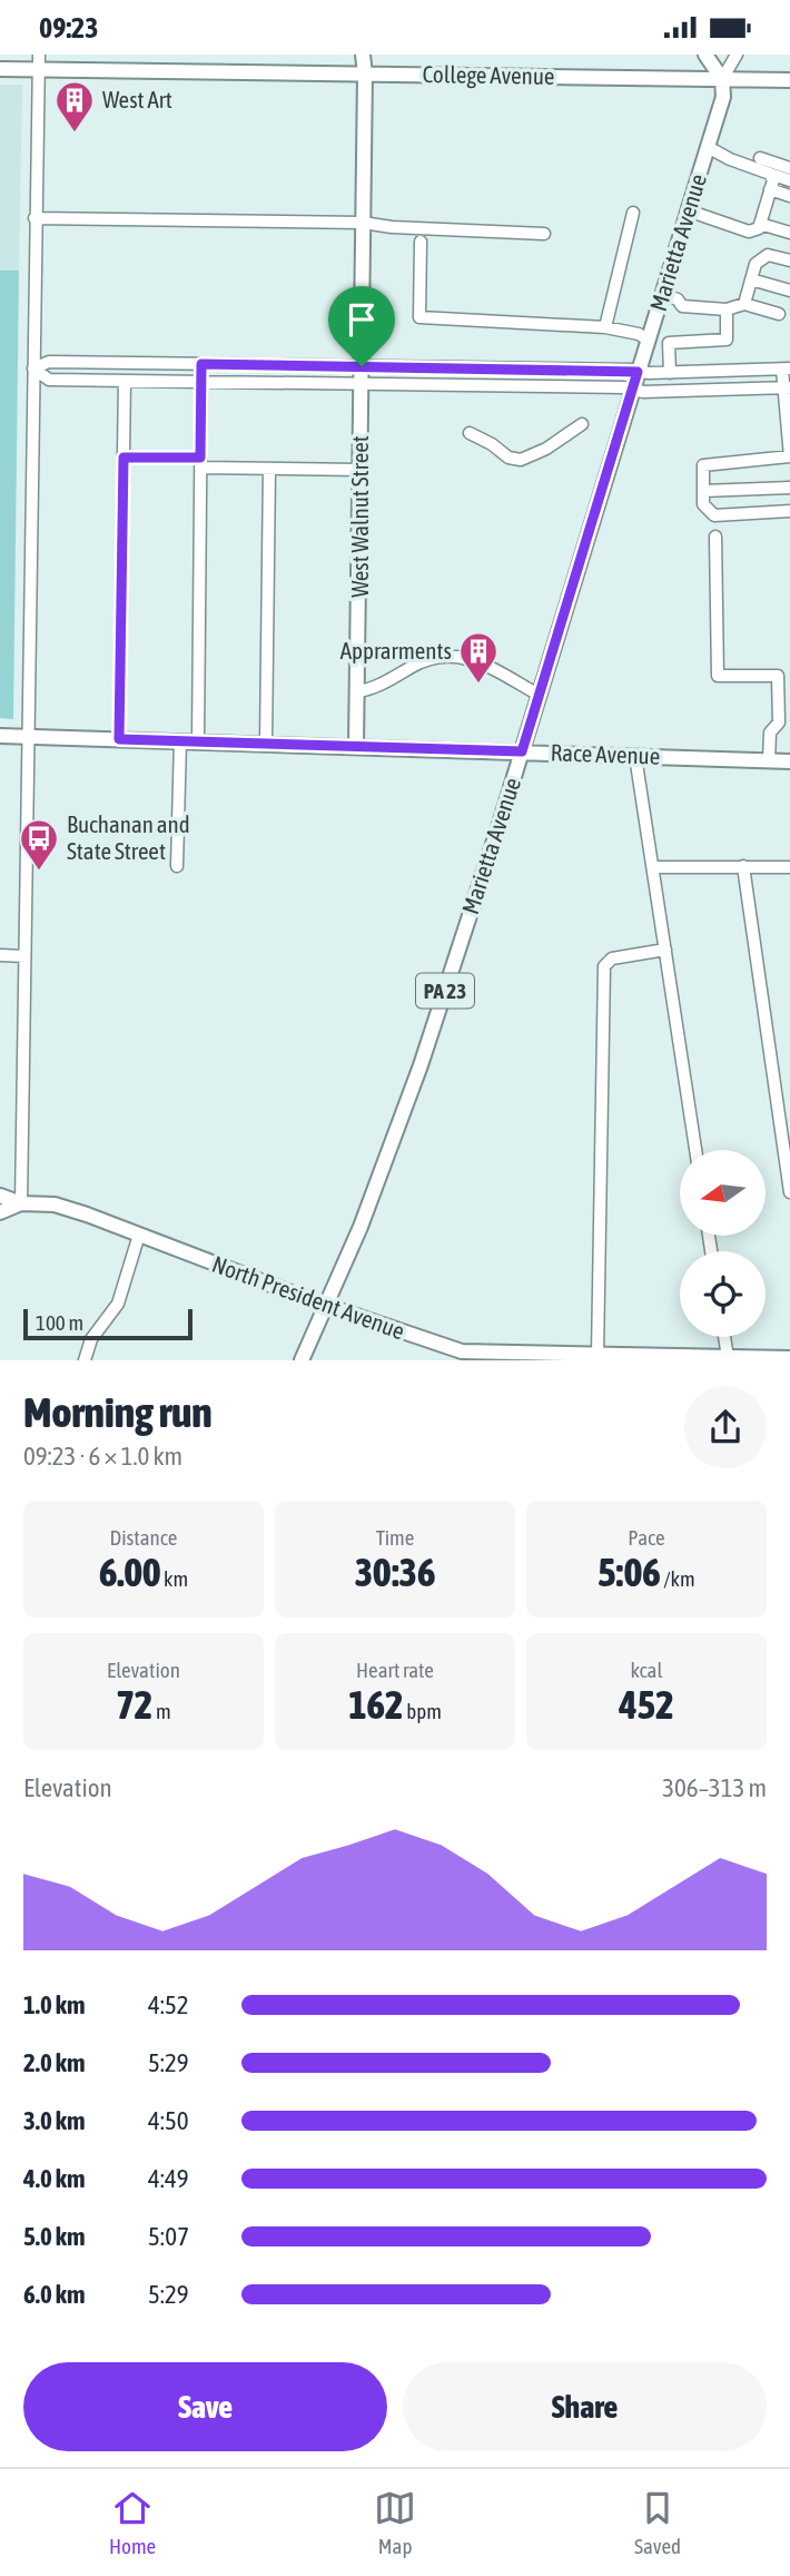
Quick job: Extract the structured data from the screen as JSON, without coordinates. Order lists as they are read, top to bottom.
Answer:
{
  "streets": {
    "main road": [
      "College Avenue",
      "Marietta Avenue",
      "West Walnut Street",
      "Race Avenue",
      "PA 23",
      "North President Avenue"
    ]
  },
  "crossings": [
    ["College Avenue", "Marietta Avenue"],
    ["College Avenue", "West Walnut Street"],
    ["Marietta Avenue", "Race Avenue"],
    ["Marietta Avenue", "North President Avenue"],
    ["West Walnut Street", "Race Avenue"]
  ],
  "places": {
    "building": ["West Art", "Apprarments"],
    "bus stop": ["Buchanan and State Street"]
  },
  "scale_bar": "100 m",
  "north": "left",
  "page": {
    "status": "09:23",
    "scale": "100 m",
    "heading": ["Morning run", "09:23 · 6 × 1.0 km"],
    "stats": [
      ["Distance", "6.00 km"],
      ["Time", "30:36"],
      ["Pace", "5:06 /km"],
      ["Elevation", "72 m"],
      ["Heart rate", "162 bpm"],
      ["kcal", "452"]
    ],
    "chart": ["Elevation", "306–313 m"],
    "list": [
      {
        "name": "1.0 km",
        "note": "4:52"
      },
      {
        "name": "2.0 km",
        "note": "5:29"
      },
      {
        "name": "3.0 km",
        "note": "4:50"
      },
      {
        "name": "4.0 km",
        "note": "4:49"
      },
      {
        "name": "5.0 km",
        "note": "5:07"
      },
      {
        "name": "6.0 km",
        "note": "5:29"
      }
    ],
    "buttons": ["Save", "Share"],
    "tabs": ["Home", "Map", "Saved"]
  }
}
